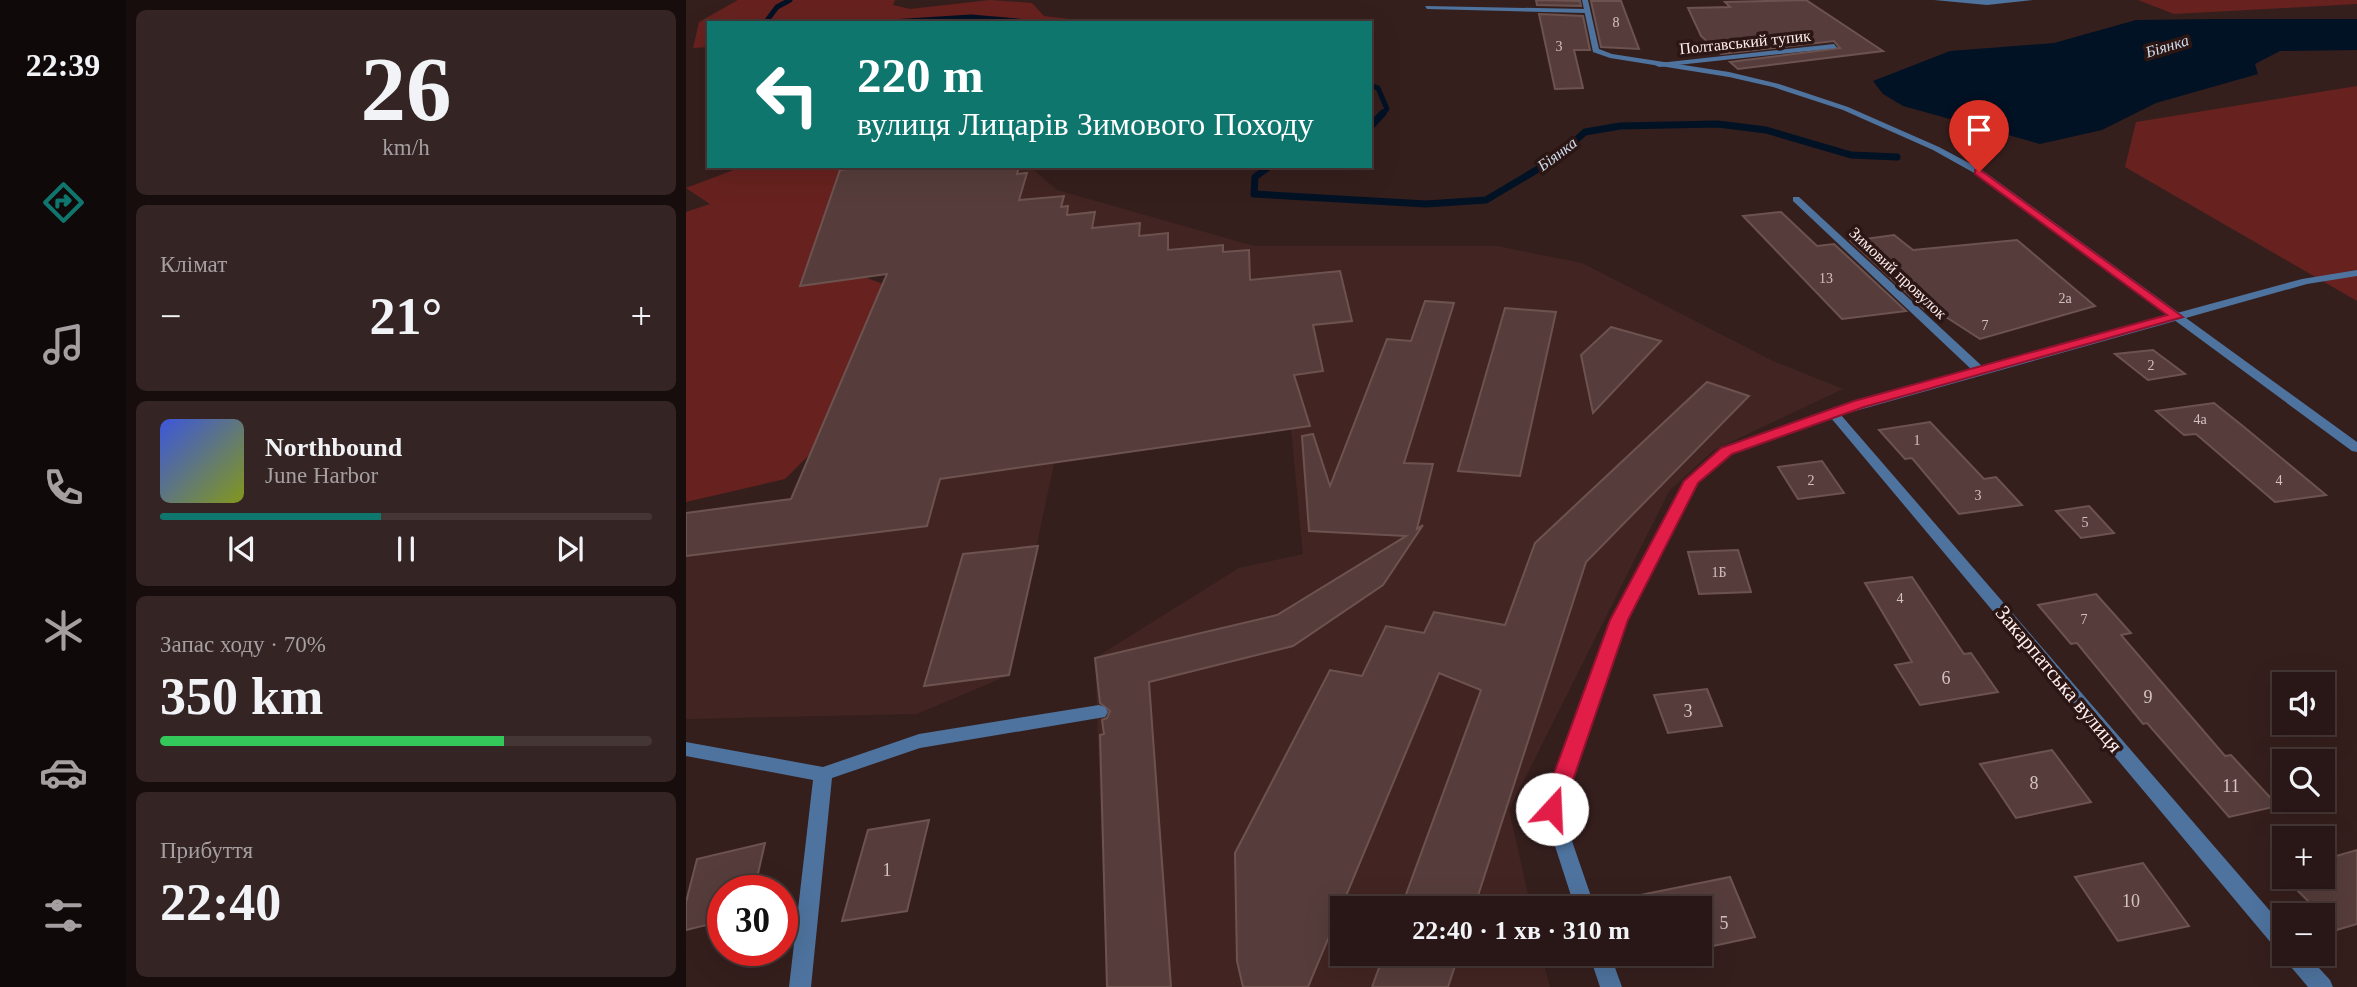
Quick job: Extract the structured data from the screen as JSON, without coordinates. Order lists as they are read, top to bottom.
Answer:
{
  "streets": {
    "street": ["Полтавський тупик", "Зимовий провулок", "Закарпатська вулиця"]
  },
  "water": ["Біянка"],
  "house_numbers": [
    "8",
    "3",
    "13",
    "2а",
    "7",
    "2",
    "4а",
    "1",
    "2",
    "4",
    "3",
    "5",
    "1Б",
    "4",
    "7",
    "6",
    "9",
    "3",
    "8",
    "11",
    "1",
    "10",
    "5"
  ],
  "page": {
    "tabs": "22:39",
    "tile": [
      ["26", "km/h"],
      "Клімат",
      ["Запас ходу · 70%", "350 km"],
      ["Прибуття", "22:40"]
    ],
    "turn": ["220 m", "вулиця Лицарів Зимового Походу"],
    "heat": ["−", "21°", "+"],
    "song": ["Northbound", "June Harbor"],
    "map_buttons": ["+", "−"],
    "limit": "30",
    "trip": "22:40 · 1 хв · 310 m"
  }
}
